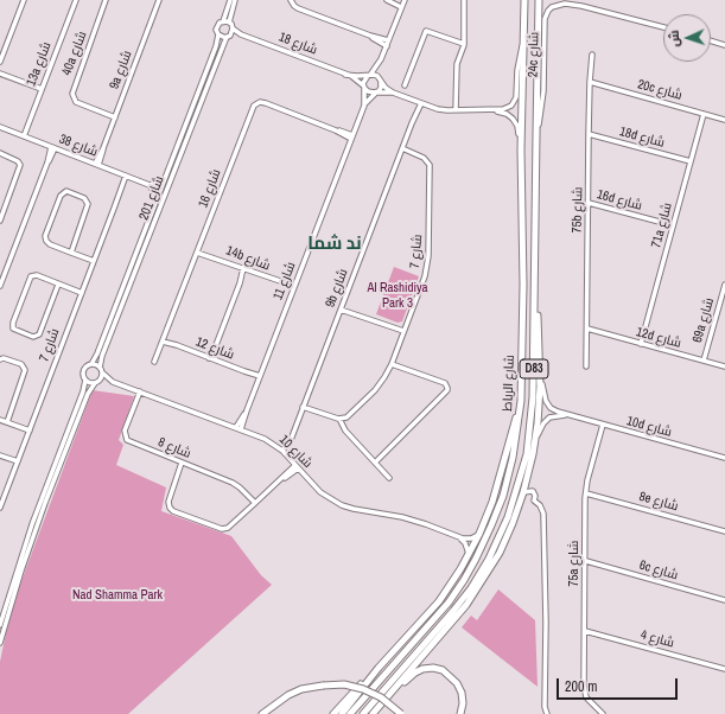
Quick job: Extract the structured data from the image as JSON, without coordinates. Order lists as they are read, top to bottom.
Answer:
{
  "streets": {
    "highway": ["D83", "شارع الرباط"],
    "street": [
      "شارع 18",
      "40a شارع",
      "24c شارع",
      "13a شارع",
      "9a شارع",
      "20c شارع",
      "18d شارع",
      "شارع 38",
      "شارع 16",
      "شارع 201",
      "16d شارع",
      "75b شارع",
      "71a شارع",
      "شارع 7",
      "14b شارع",
      "شارع 11",
      "9b شارع",
      "69a شارع",
      "12d شارع",
      "شارع 12",
      "10d شارع",
      "شارع 8",
      "شارع 10",
      "8e شارع",
      "75a شارع",
      "6c شارع",
      "شارع 4"
    ]
  },
  "crossings": [
    ["شارع 18", "شارع 201"],
    ["شارع 18", "شارع 11"],
    ["40a شارع", "9a شارع"],
    ["24c شارع", "شارع الرباط"],
    ["13a شارع", "شارع 38"],
    ["9a شارع", "شارع 38"],
    ["20c شارع", "75b شارع"],
    ["20c شارع", "71a شارع"],
    ["18d شارع", "75b شارع"],
    ["18d شارع", "71a شارع"],
    ["شارع 38", "شارع 7"],
    ["شارع 16", "14b شارع"],
    ["شارع 16", "شارع 11"],
    ["شارع 16", "شارع 12"],
    ["شارع 201", "شارع 10"],
    ["16d شارع", "75b شارع"],
    ["16d شارع", "71a شارع"],
    ["75b شارع", "12d شارع"],
    ["71a شارع", "12d شارع"],
    ["شارع 7", "9b شارع"],
    ["14b شارع", "شارع 11"],
    ["شارع 11", "شارع 12"],
    ["شارع 11", "شارع 10"],
    ["9b شارع", "شارع 10"],
    ["69a شارع", "12d شارع"],
    ["10d شارع", "75a شارع"],
    ["شارع 8", "شارع 10"],
    ["8e شارع", "75a شارع"],
    ["75a شارع", "6c شارع"],
    ["75a شارع", "شارع 4"]
  ],
  "districts": ["ند شما"],
  "parks": ["Al Rashidiya Park 3", "Nad Shamma Park"],
  "scale_bar": "200 m",
  "north": "left"
}
